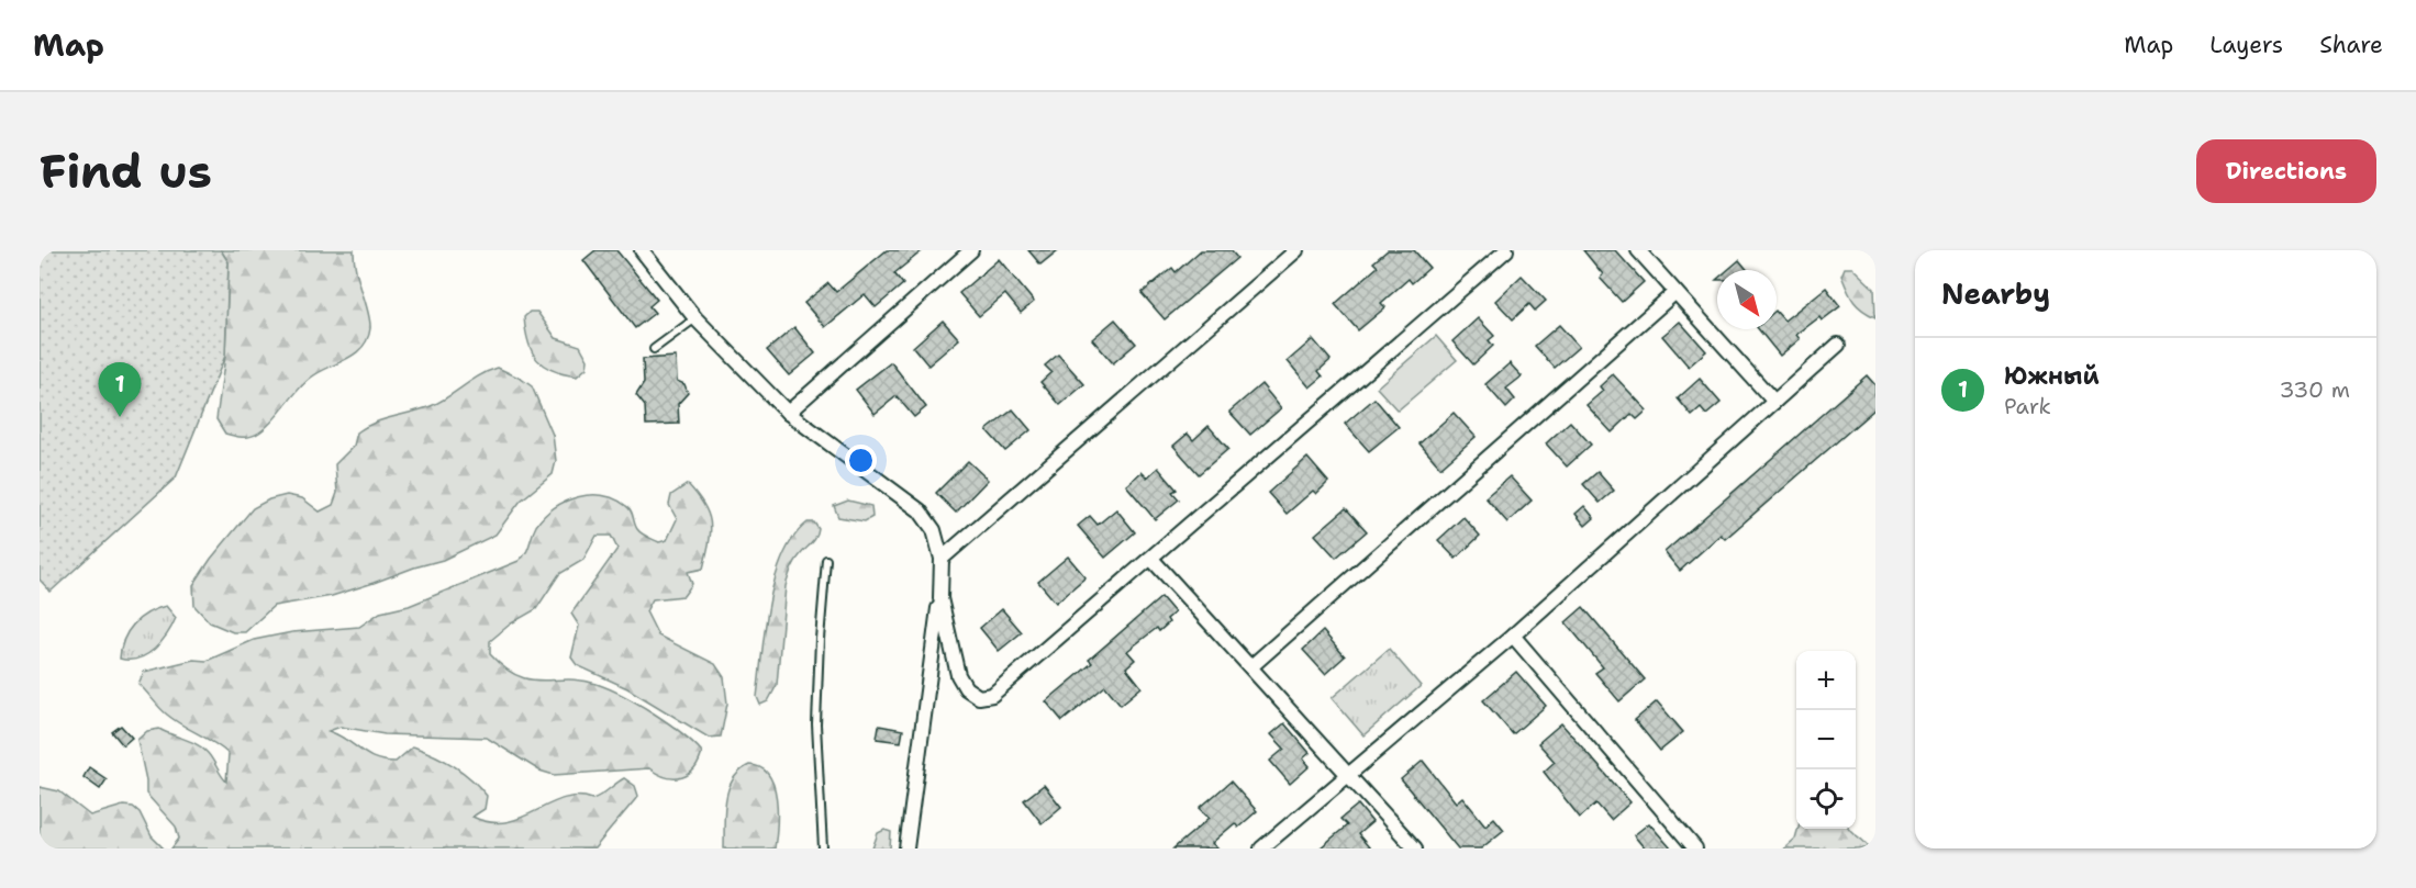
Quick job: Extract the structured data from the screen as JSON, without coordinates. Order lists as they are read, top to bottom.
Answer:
{
  "north": "bottom right",
  "page": {
    "header": "Map",
    "nav": ["Map", "Layers", "Share"],
    "buttons": "Directions",
    "title": "Find us",
    "heading": "Nearby",
    "list": [
      {
        "mark": "1",
        "name": "Южный",
        "note": "Park",
        "value": "330 m"
      }
    ],
    "pins": "1",
    "map_buttons": ["+", "−"]
  }
}
